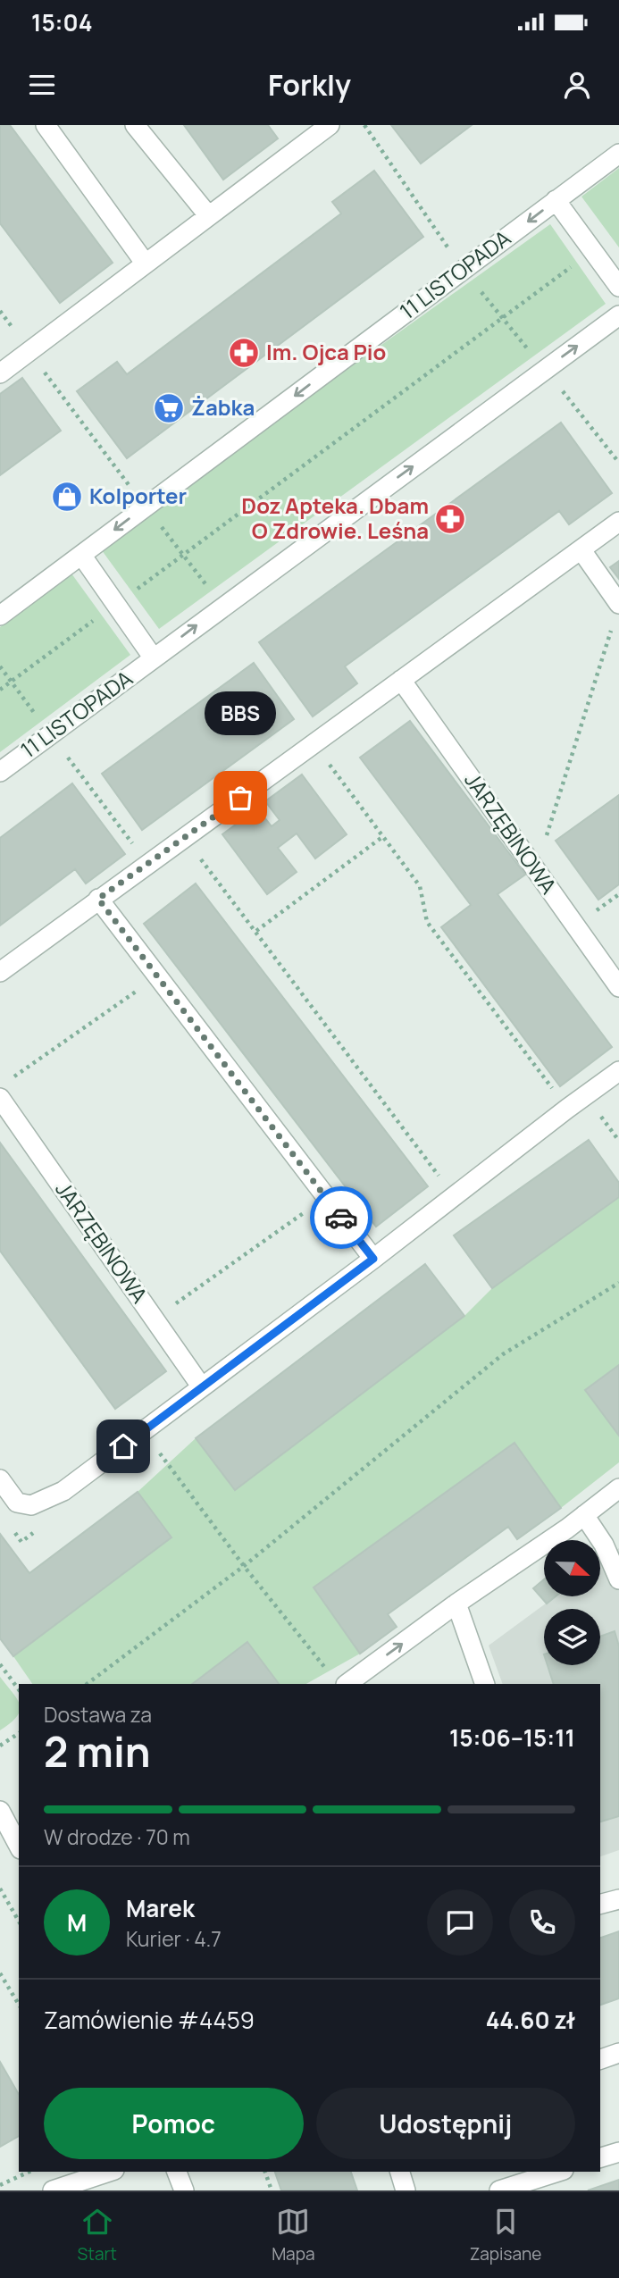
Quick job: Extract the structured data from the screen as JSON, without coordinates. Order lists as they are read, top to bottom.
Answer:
{
  "streets": {
    "street": ["11 LISTOPADA", "JARZĘBINOWA"]
  },
  "places": {
    "pharmacy": ["Im. Ojca Pio", "Doz Apteka. Dbam O Zdrowie. Leśna"],
    "supermarket": ["Żabka"],
    "shop": ["Kolporter"],
    "other": ["BBS"]
  },
  "north": "right",
  "page": {
    "status": "15:04",
    "header": "Forkly",
    "bubble": "BBS",
    "heading": ["2 min", "Dostawa za", "15:06–15:11"],
    "panel": [
      "Marek",
      "Kurier · 4.7",
      "Zamówienie #4459",
      "44.60 zł"
    ],
    "bar": "W drodze · 70 m",
    "round": "M",
    "buttons": ["Pomoc", "Udostępnij"],
    "tabs": ["Start", "Mapa", "Zapisane"]
  }
}
